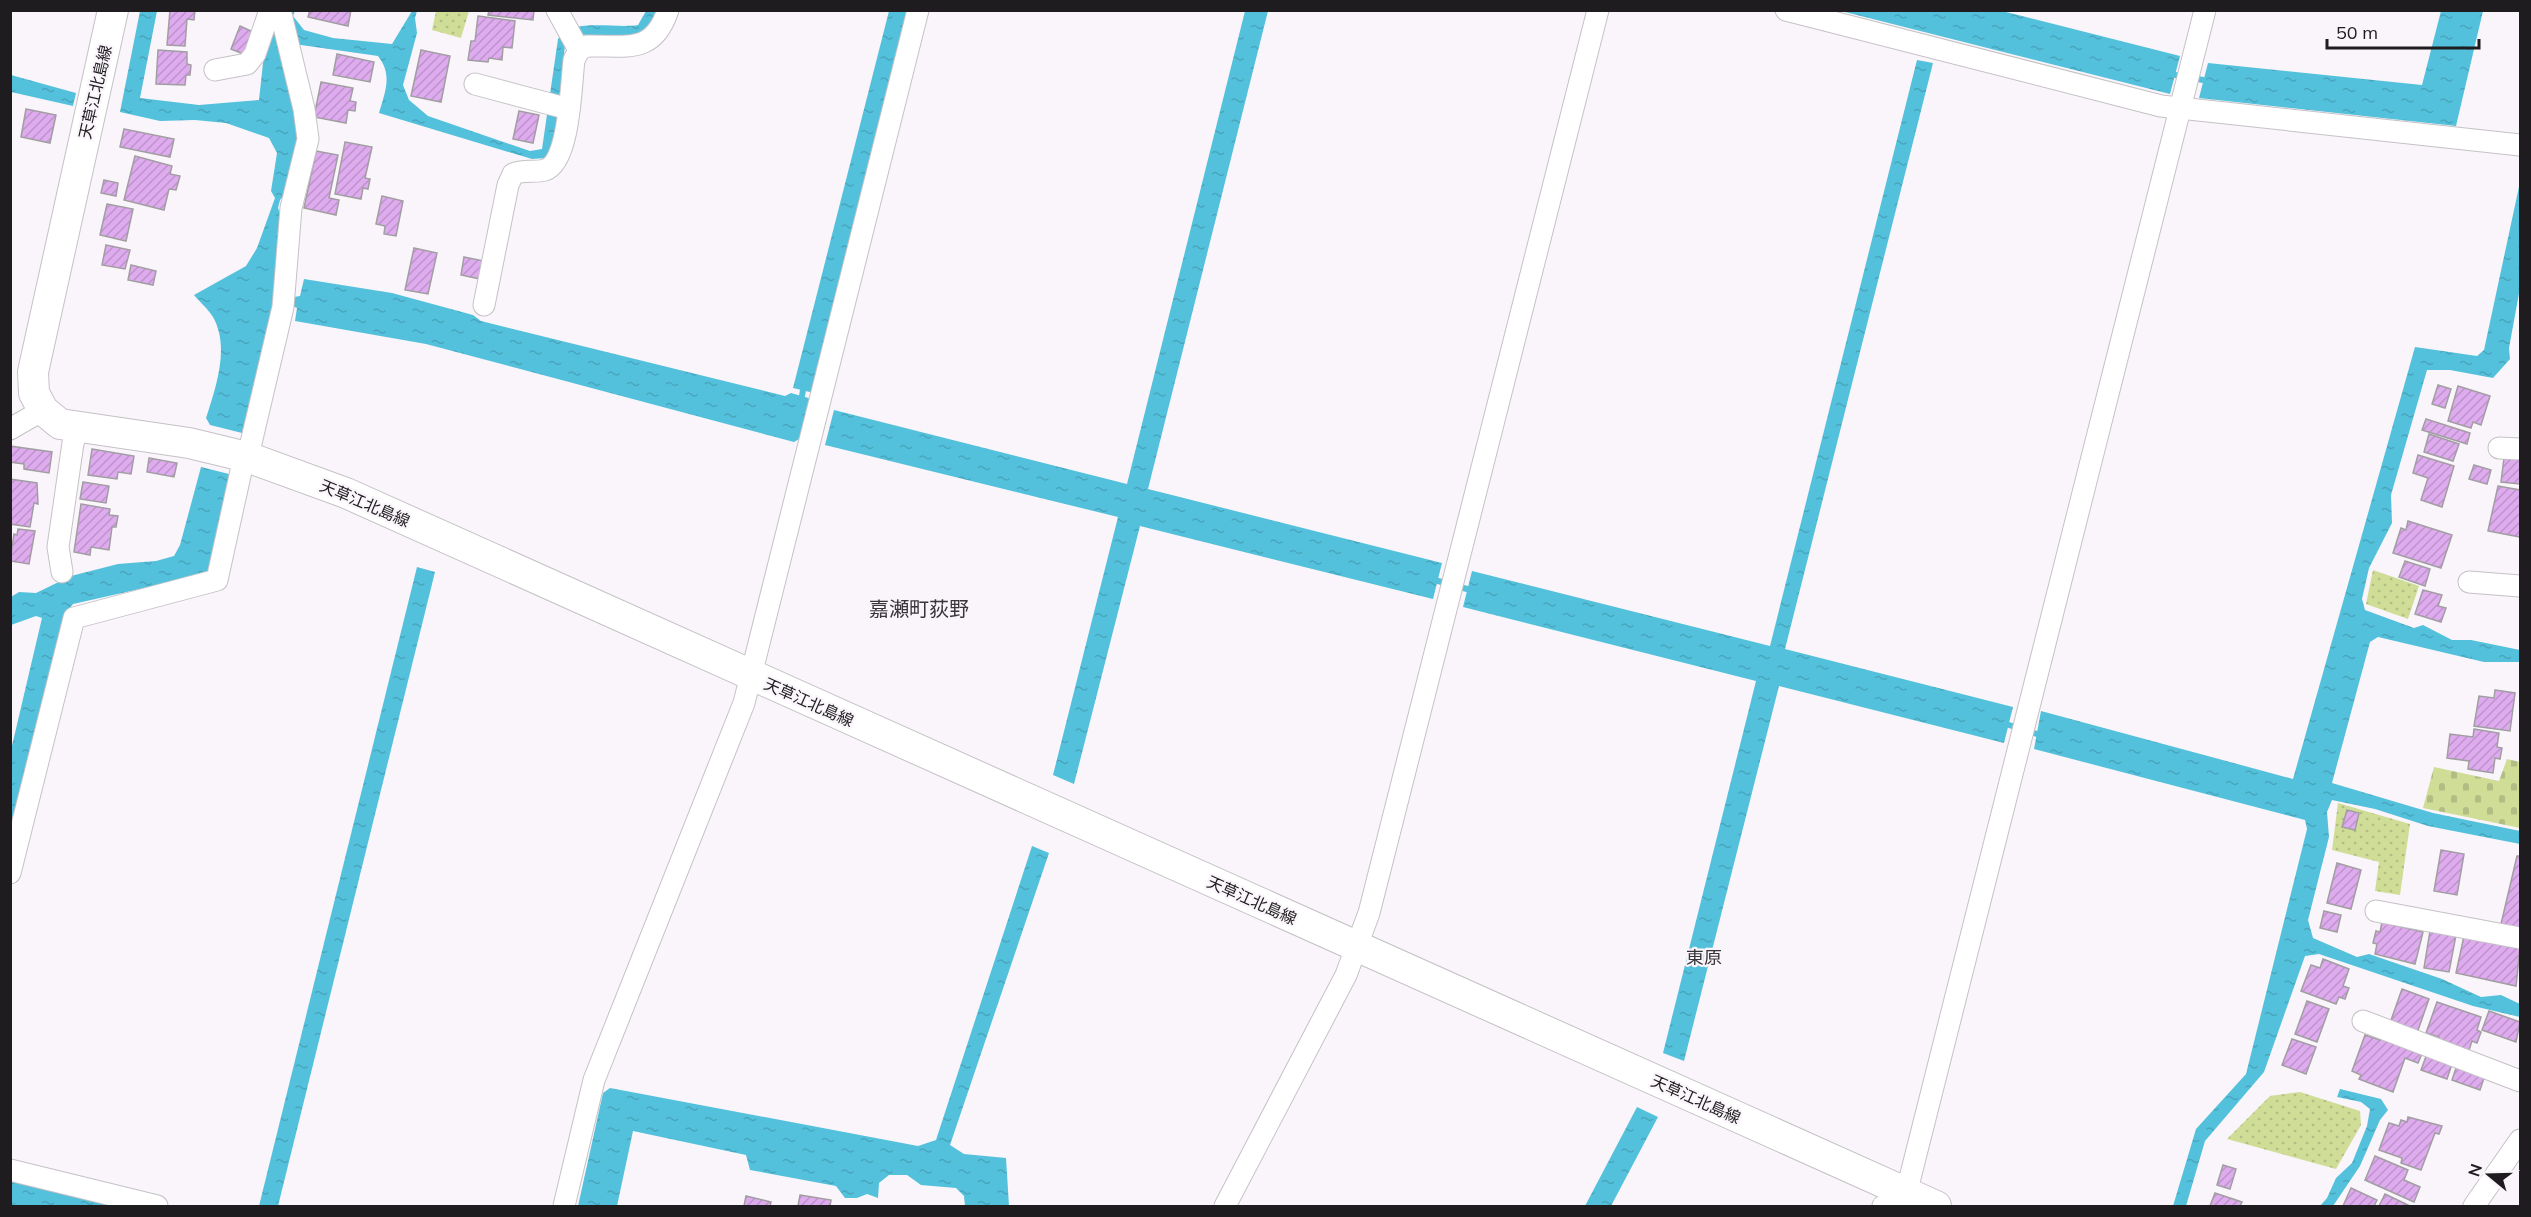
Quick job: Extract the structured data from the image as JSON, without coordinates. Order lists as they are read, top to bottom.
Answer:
{
  "streets": {
    "street": ["天草江北島線"]
  },
  "districts": ["嘉瀬町荻野", "東原"],
  "scale_bar": "50 m",
  "north": "left"
}
